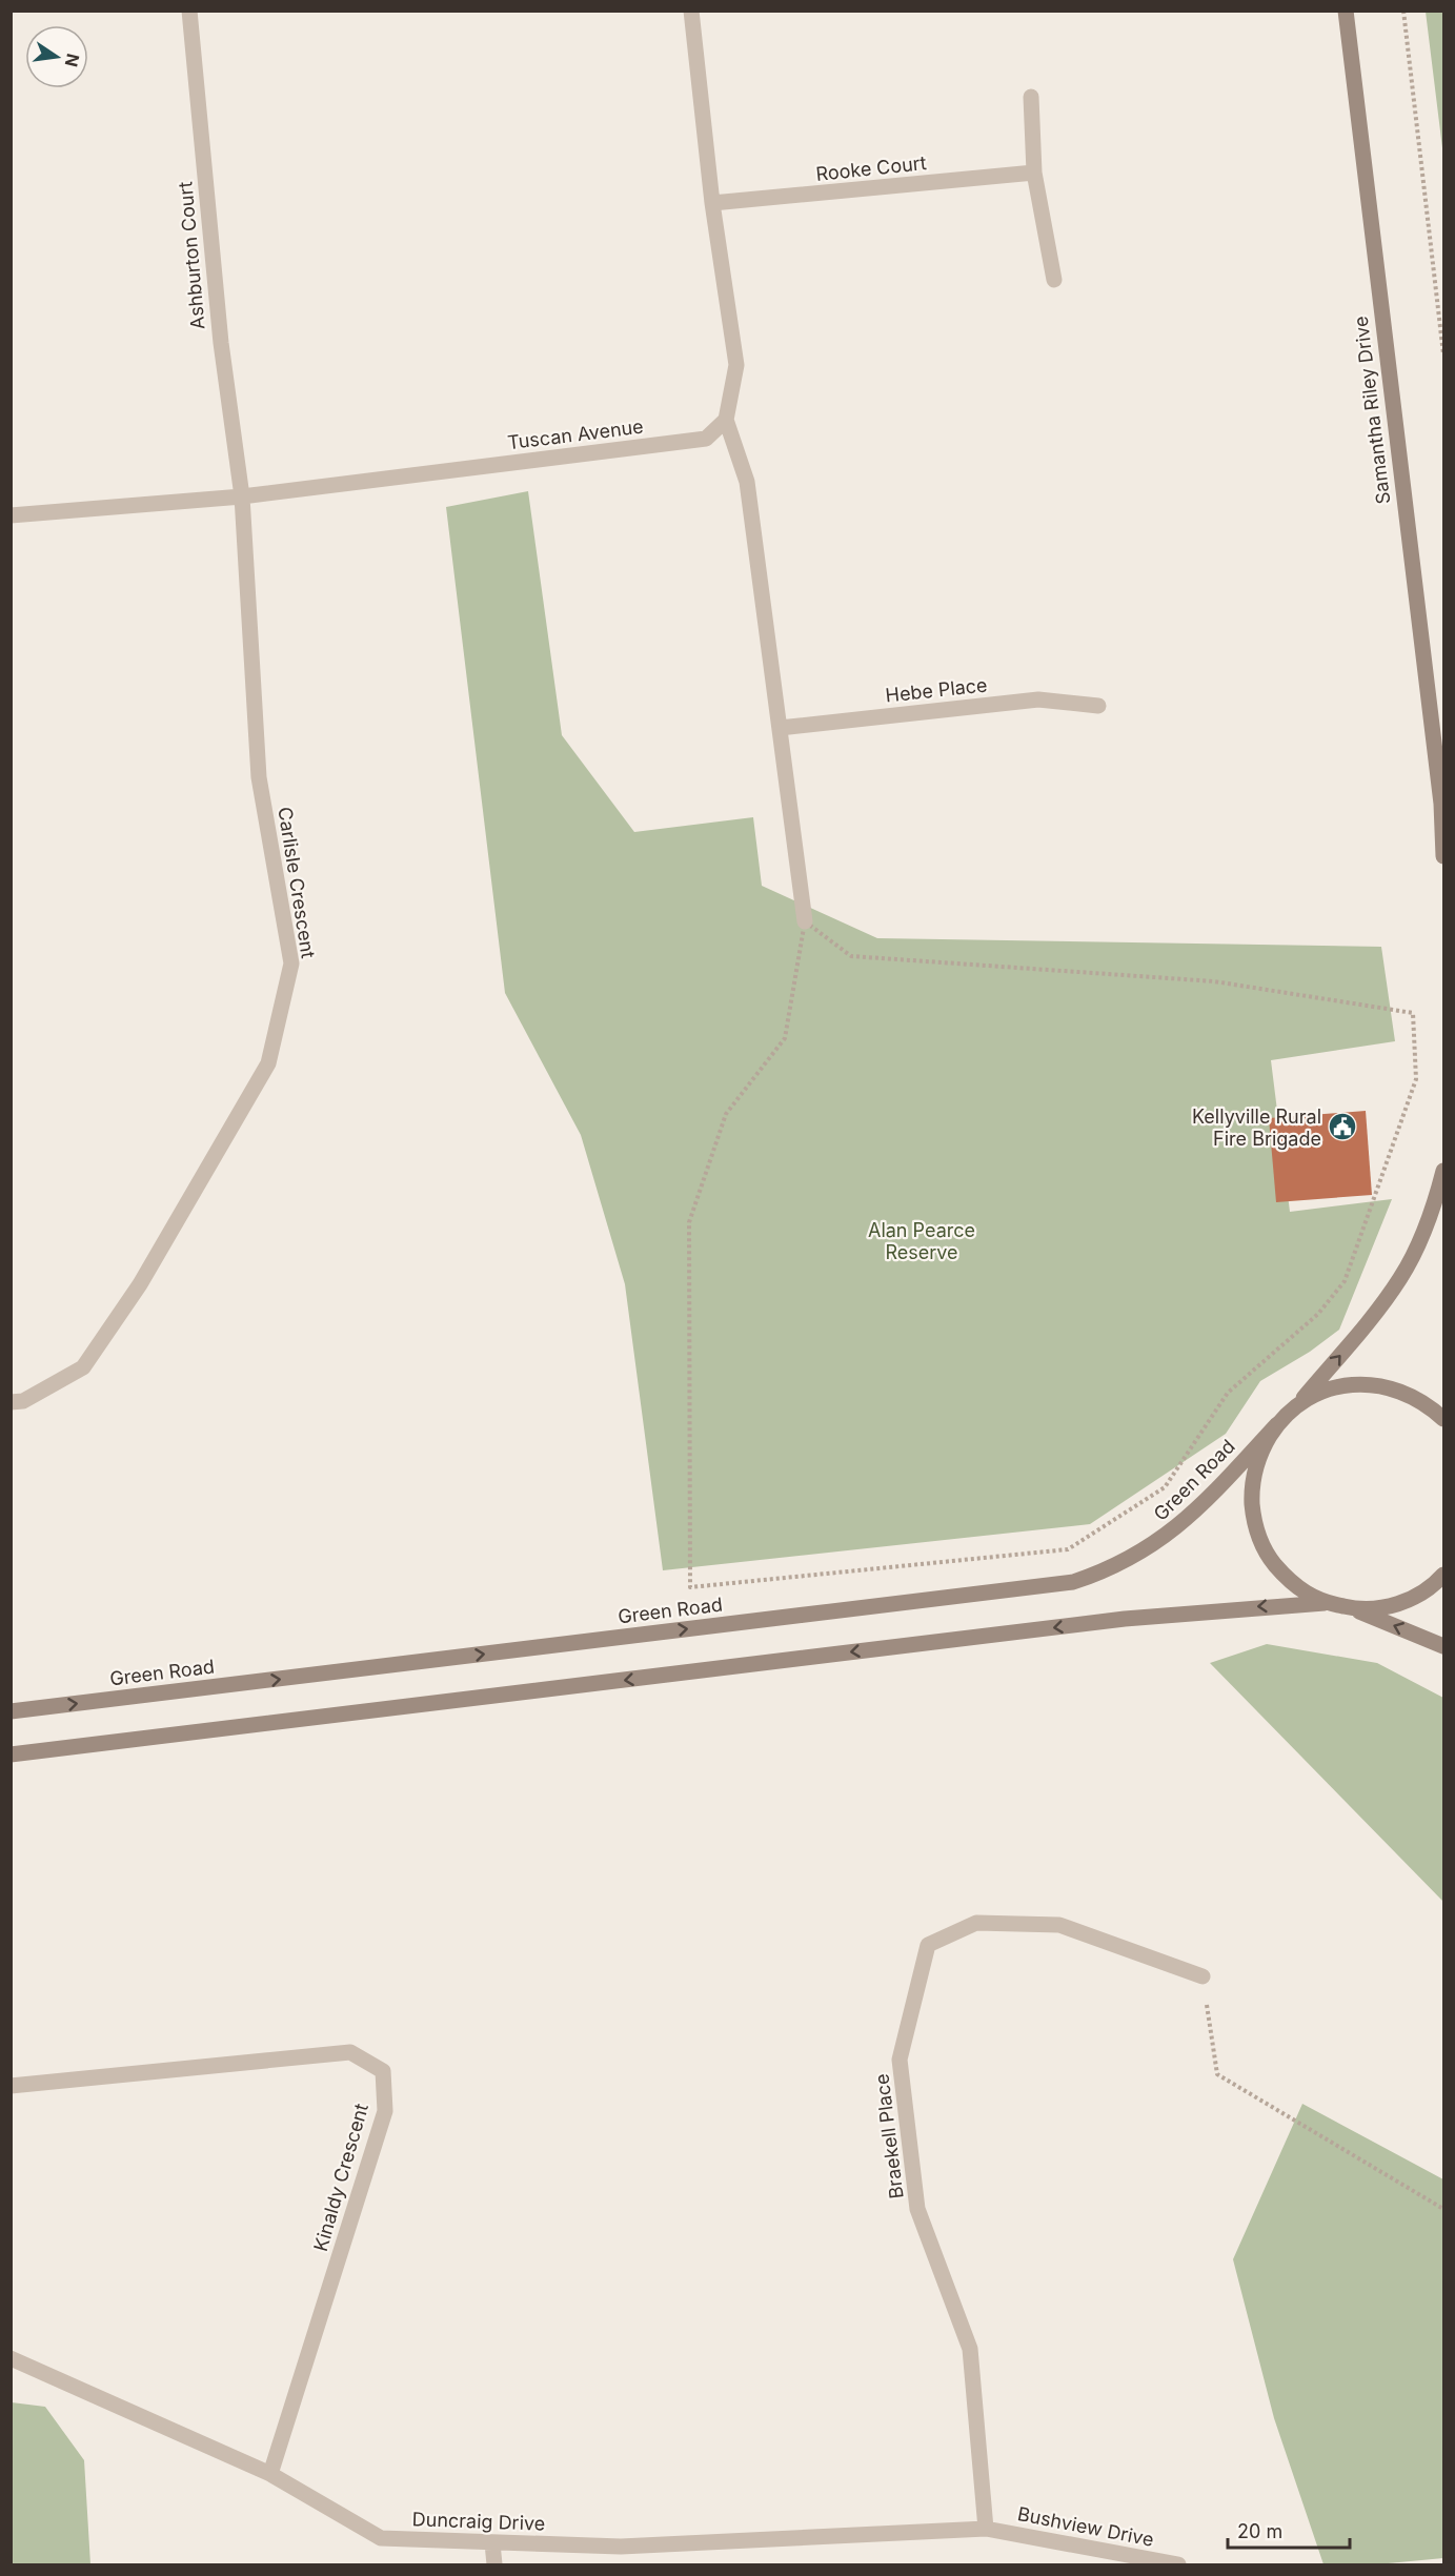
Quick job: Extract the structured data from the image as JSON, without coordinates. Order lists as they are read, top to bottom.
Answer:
{
  "streets": {
    "main road": ["Samantha Riley Drive", "Green Road"],
    "street": [
      "Rooke Court",
      "Ashburton Court",
      "Tuscan Avenue",
      "Hebe Place",
      "Carlisle Crescent",
      "Braekell Place",
      "Kinaldy Crescent",
      "Duncraig Drive",
      "Bushview Drive"
    ]
  },
  "crossings": [
    ["Ashburton Court", "Tuscan Avenue"],
    ["Ashburton Court", "Carlisle Crescent"],
    ["Tuscan Avenue", "Carlisle Crescent"],
    ["Braekell Place", "Duncraig Drive"],
    ["Braekell Place", "Bushview Drive"],
    ["Kinaldy Crescent", "Duncraig Drive"],
    ["Duncraig Drive", "Bushview Drive"]
  ],
  "parks": ["Alan Pearce Reserve"],
  "places": {
    "public building": ["Kellyville Rural Fire Brigade"]
  },
  "scale_bar": "20 m",
  "north": "right"
}
